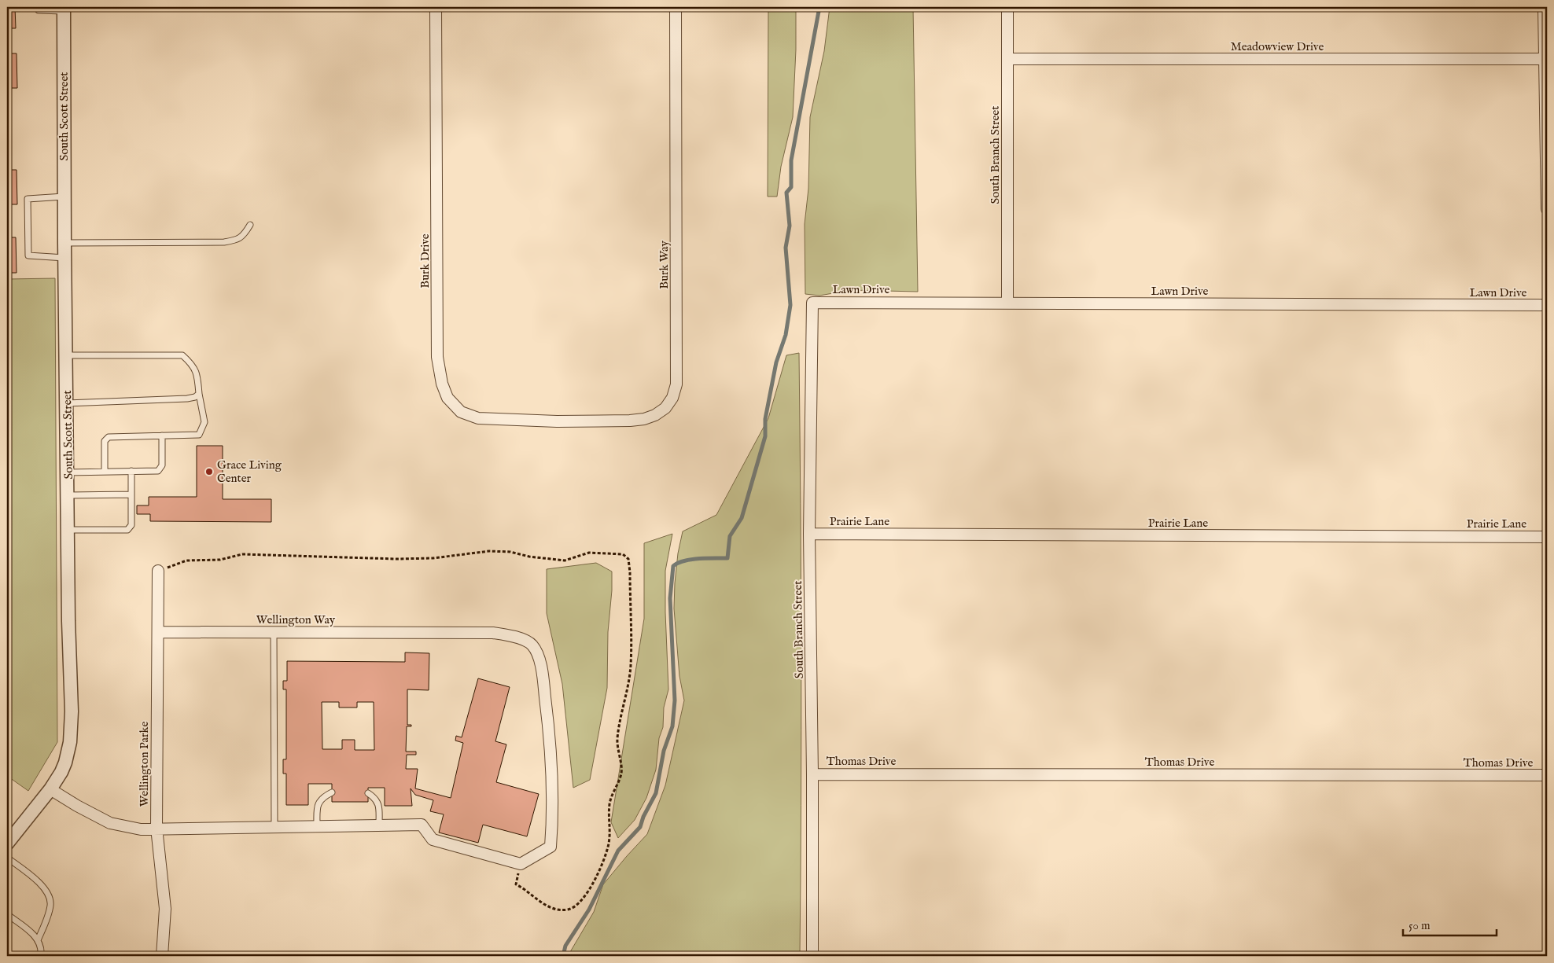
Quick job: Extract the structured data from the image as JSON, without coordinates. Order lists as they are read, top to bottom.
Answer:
{
  "streets": {
    "street": [
      "Meadowview Drive",
      "South Scott Street",
      "South Branch Street",
      "Burk Drive",
      "Burk Way",
      "Lawn Drive",
      "Prairie Lane",
      "Wellington Way",
      "Thomas Drive",
      "Wellington Parke"
    ]
  },
  "crossings": [
    ["Meadowview Drive", "South Branch Street"],
    ["South Branch Street", "Lawn Drive"],
    ["South Branch Street", "Prairie Lane"],
    ["South Branch Street", "Thomas Drive"],
    ["Burk Drive", "Burk Way"],
    ["Wellington Way", "Wellington Parke"]
  ],
  "places": ["Grace Living Center"],
  "scale_bar": "50 m"
}
